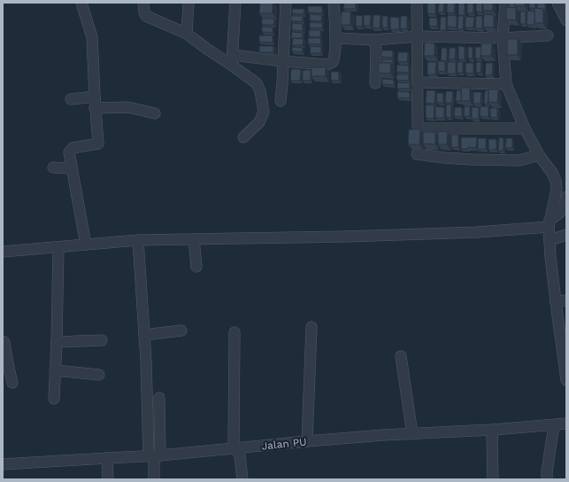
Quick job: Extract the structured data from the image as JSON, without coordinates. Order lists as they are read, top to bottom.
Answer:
{
  "streets": {
    "street": ["Jalan PU"]
  }
}
